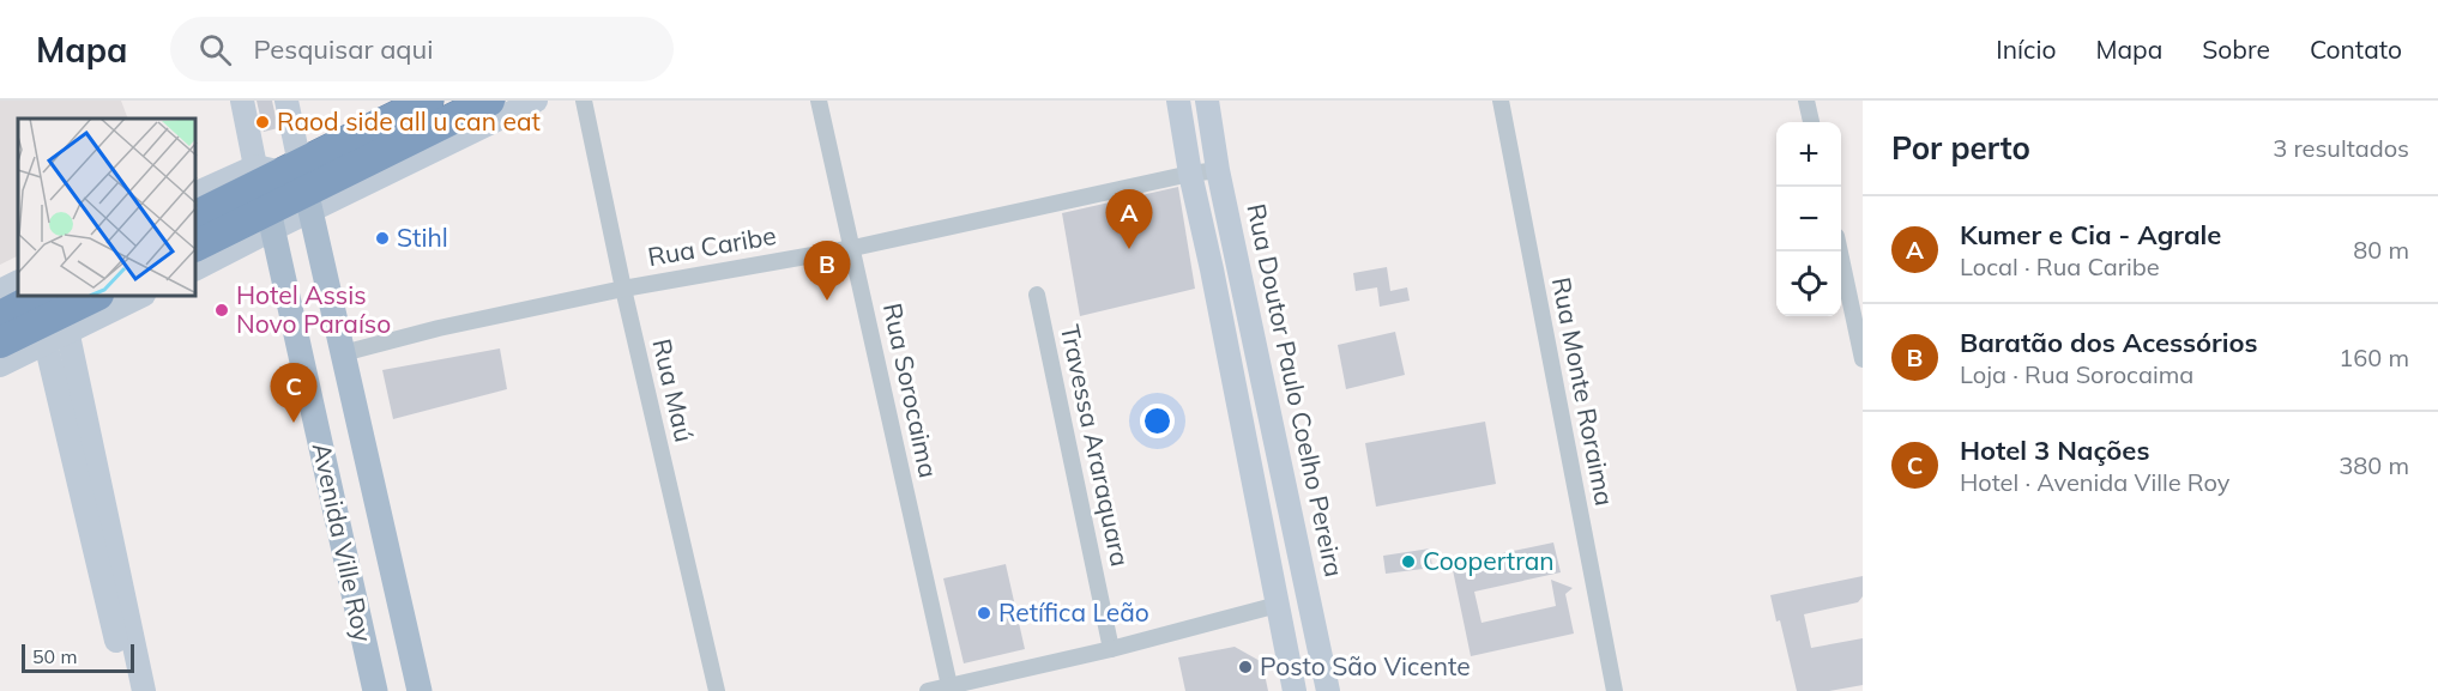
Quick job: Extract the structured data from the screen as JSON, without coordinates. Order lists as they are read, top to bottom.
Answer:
{
  "streets": {
    "main road": ["Rua Doutor Paulo Coelho Pereira", "Avenida Ville Roy"],
    "street": [
      "Rua Caribe",
      "Rua Maú",
      "Rua Sorocaima",
      "Rua Monte Roraima",
      "Travessa Araraquara"
    ]
  },
  "crossings": [
    ["Rua Caribe", "Rua Maú"],
    ["Rua Caribe", "Rua Sorocaima"],
    ["Rua Caribe", "Rua Doutor Paulo Coelho Pereira"],
    ["Rua Caribe", "Avenida Ville Roy"]
  ],
  "places": [
    "Raod side all u can eat",
    "Stihl",
    "Hotel Assis Novo Paraíso",
    "Coopertran",
    "Retífica Leão",
    "Posto São Vicente"
  ],
  "scale_bar": "50 m",
  "page": {
    "header": "Mapa",
    "search": "Pesquisar aqui",
    "nav": [
      "Início",
      "Mapa",
      "Sobre",
      "Contato"
    ],
    "heading": ["Por perto", "3 resultados"],
    "map_buttons": ["+", "−"],
    "pins": ["A", "B", "C"],
    "list": [
      {
        "mark": "A",
        "name": "Kumer e Cia - Agrale",
        "note": "Local · Rua Caribe",
        "value": "80 m"
      },
      {
        "mark": "B",
        "name": "Baratão dos Acessórios",
        "note": "Loja · Rua Sorocaima",
        "value": "160 m"
      },
      {
        "mark": "C",
        "name": "Hotel 3 Nações",
        "note": "Hotel · Avenida Ville Roy",
        "value": "380 m"
      }
    ],
    "scale": "50 m"
  }
}
